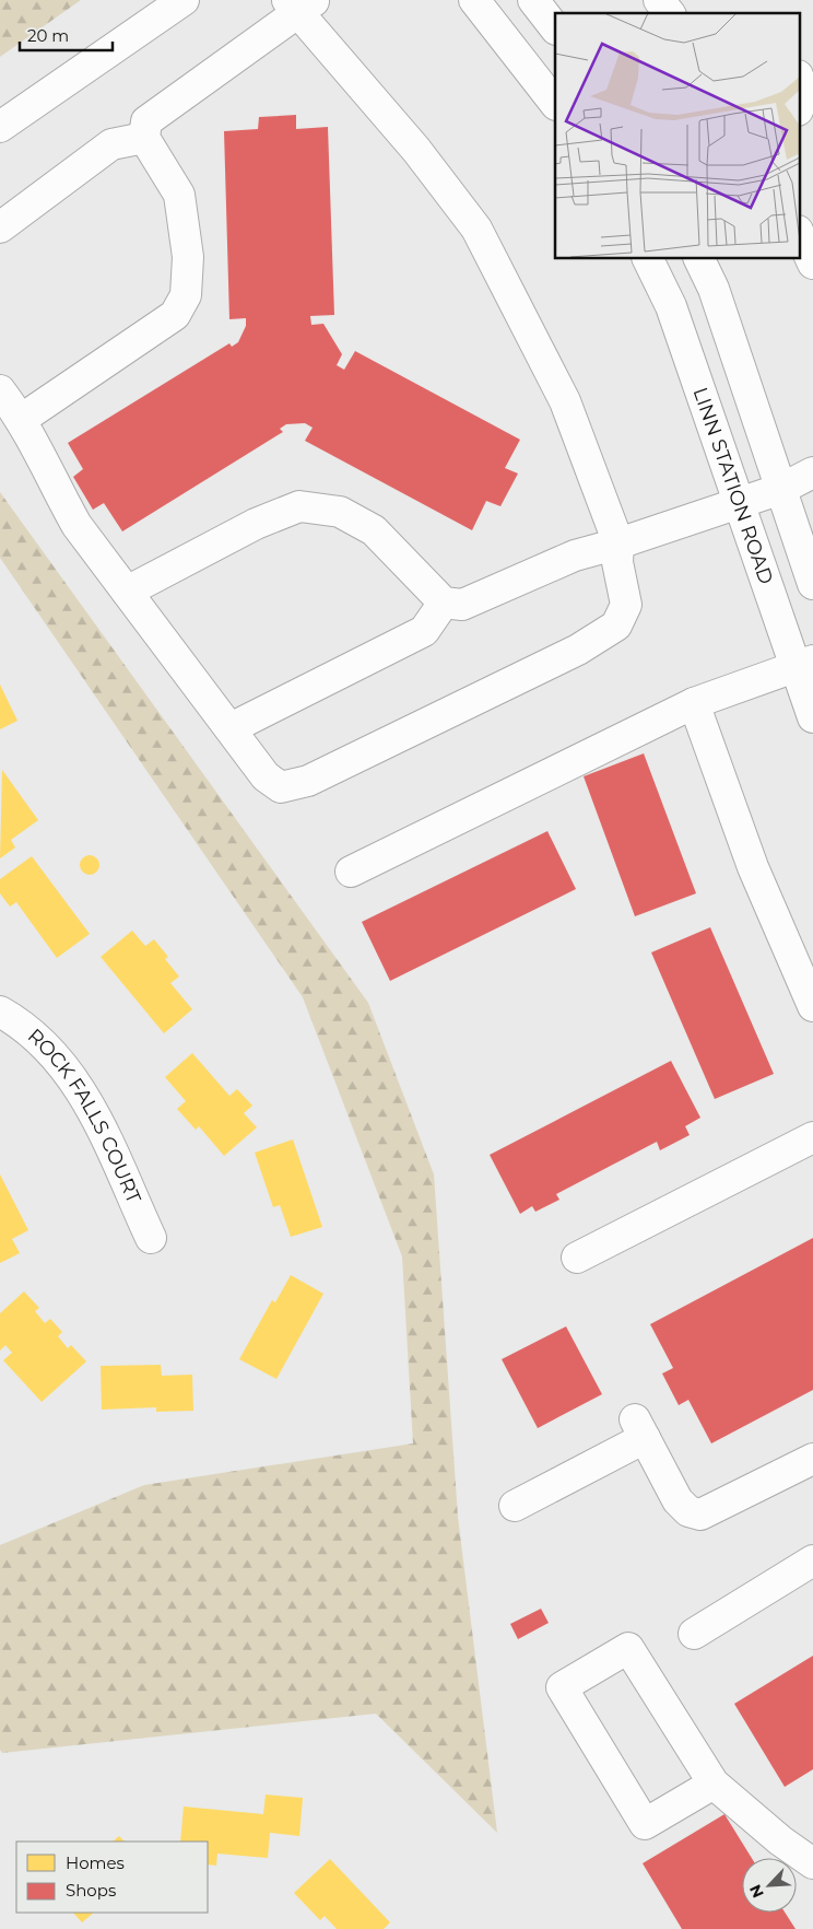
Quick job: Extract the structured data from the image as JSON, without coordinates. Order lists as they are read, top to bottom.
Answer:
{
  "streets": {
    "street": ["LINN STATION ROAD", "ROCK FALLS COURT"]
  },
  "legend": ["Homes", "Shops"],
  "scale_bar": "20 m",
  "north": "bottom left"
}
